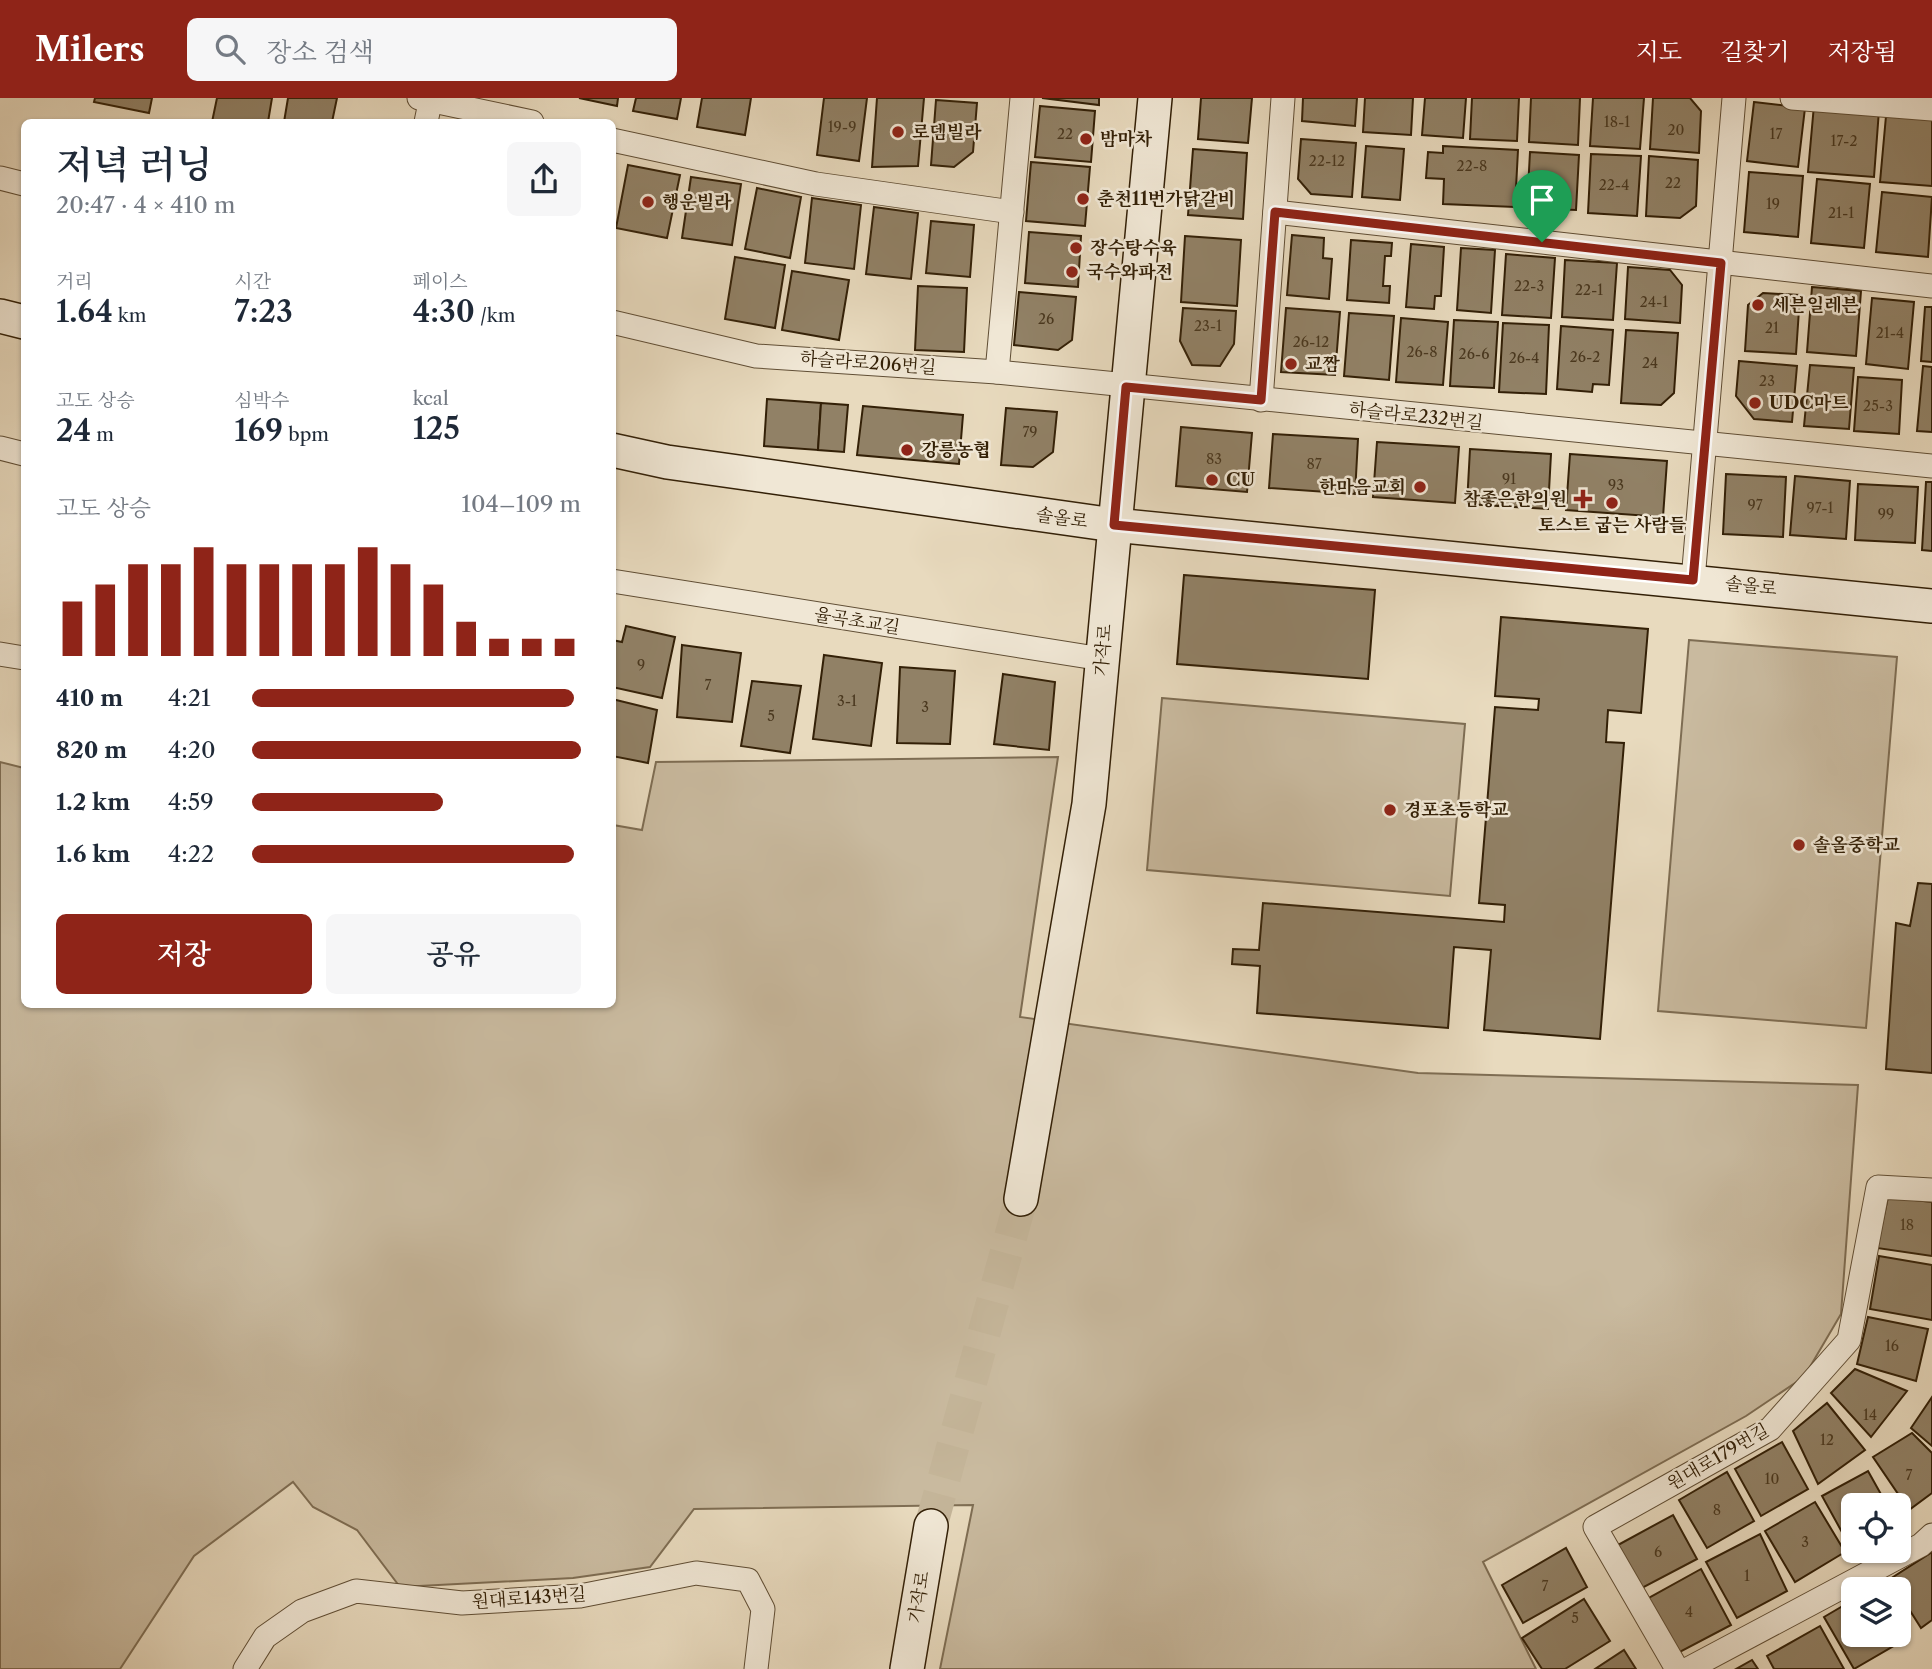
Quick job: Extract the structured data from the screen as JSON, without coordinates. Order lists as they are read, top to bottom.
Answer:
{
  "streets": {
    "street": [
      "하슬라로206번길",
      "하슬라로232번길",
      "솔올로",
      "율곡초교길",
      "가작로",
      "원대로179번길",
      "원대로143번길"
    ]
  },
  "crossings": [
    ["하슬라로206번길", "하슬라로232번길"],
    ["하슬라로206번길", "가작로"],
    ["하슬라로232번길", "가작로"],
    ["솔올로", "가작로"],
    ["율곡초교길", "가작로"]
  ],
  "places": {
    "other": [
      "로뎀빌라",
      "밤마차",
      "춘천11번가닭갈비",
      "행운빌라",
      "장수탕수육",
      "국수와파전",
      "세븐일레븐",
      "교짬",
      "UDC마트",
      "강릉농협",
      "CU",
      "한마음교회",
      "토스트 굽는 사람들",
      "경포초등학교",
      "솔올중학교"
    ],
    "health": ["참좋은한의원"]
  },
  "house_numbers": [
    "18-1",
    "19-9",
    "20",
    "22",
    "17",
    "17-2",
    "22-12",
    "22-8",
    "22",
    "22-4",
    "19",
    "21-1",
    "22-3",
    "22-1",
    "24-1",
    "26",
    "23-1",
    "21",
    "21-4",
    "26-12",
    "26-8",
    "26-6",
    "26-2",
    "26-4",
    "24",
    "23",
    "25-3",
    "79",
    "83",
    "87",
    "91",
    "93",
    "97",
    "97-1",
    "99",
    "9",
    "7",
    "3-1",
    "3",
    "5",
    "18",
    "16",
    "14",
    "12",
    "7",
    "10",
    "8",
    "3",
    "6",
    "1",
    "7",
    "4",
    "5"
  ],
  "page": {
    "header": "Milers",
    "search": "장소 검색",
    "nav": ["지도", "길찾기", "저장됨"],
    "heading": ["저녁 러닝", "20:47 · 4 × 410 m"],
    "stats": [
      ["거리", "1.64 km"],
      ["시간", "7:23"],
      ["페이스", "4:30 /km"],
      ["고도 상승", "24 m"],
      ["심박수", "169 bpm"],
      ["kcal", "125"]
    ],
    "chart": ["고도 상승", "104–109 m"],
    "list": [
      {
        "name": "410 m",
        "note": "4:21"
      },
      {
        "name": "820 m",
        "note": "4:20"
      },
      {
        "name": "1.2 km",
        "note": "4:59"
      },
      {
        "name": "1.6 km",
        "note": "4:22"
      }
    ],
    "buttons": ["저장", "공유"]
  }
}
